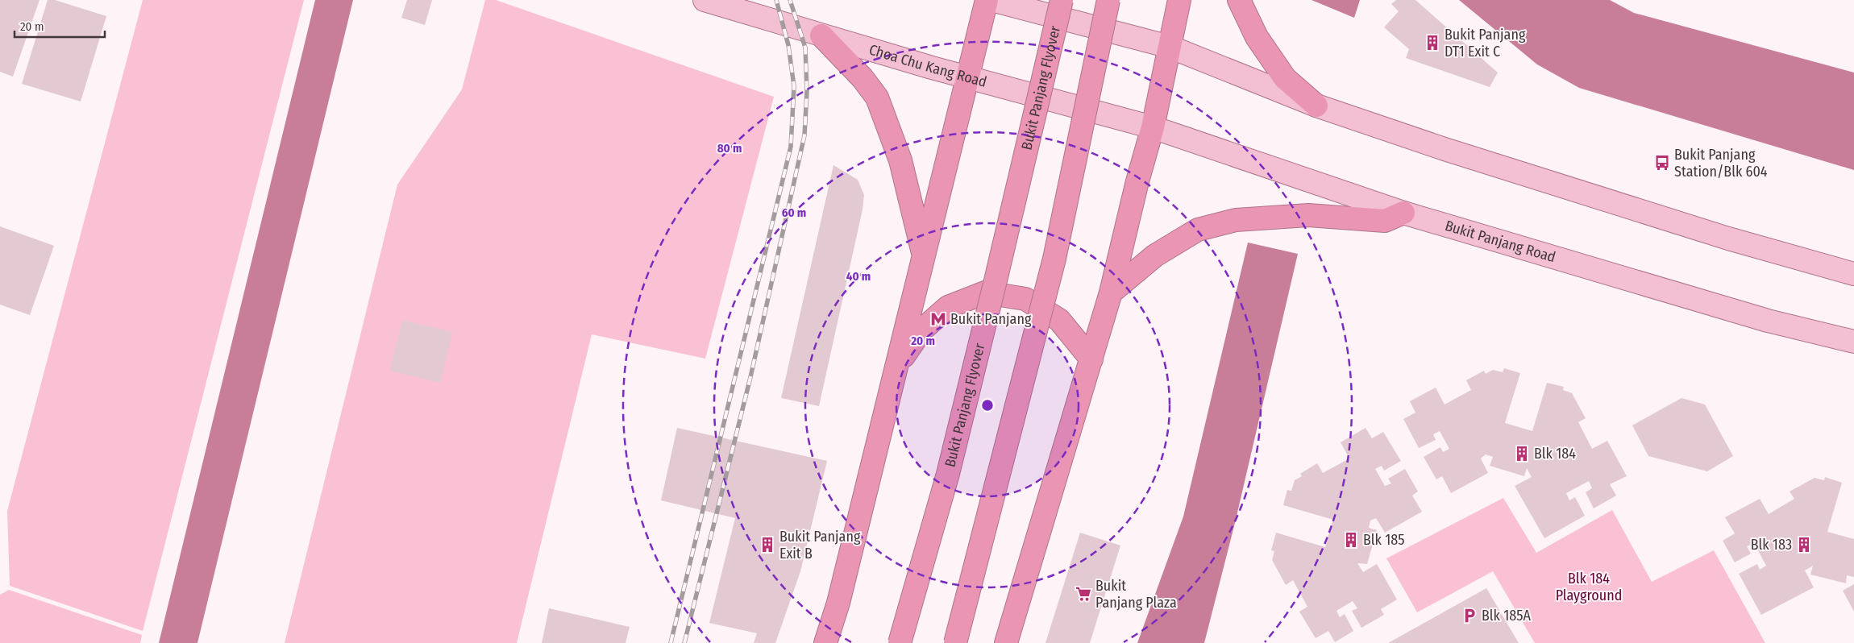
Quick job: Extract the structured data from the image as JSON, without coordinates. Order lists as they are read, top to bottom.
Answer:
{
  "streets": {
    "highway": ["Bukit Panjang Flyover"],
    "main road": ["Choa Chu Kang Road", "Bukit Panjang Road"]
  },
  "crossings": [
    ["Choa Chu Kang Road", "Bukit Panjang Road"]
  ],
  "parks": ["Blk 184 Playground"],
  "places": {
    "building": [
      "Bukit Panjang DT1 Exit C",
      "Blk 184",
      "Blk 185",
      "Bukit Panjang Exit B",
      "Blk 183"
    ],
    "bus stop": ["Bukit Panjang Station/Blk 604"],
    "metro station": ["Bukit Panjang"],
    "supermarket": ["Bukit Panjang Plaza"],
    "parking": ["Blk 185A"]
  },
  "scale_bar": "20 m",
  "rings": [
    "80 m",
    "60 m",
    "40 m",
    "20 m"
  ]
}
